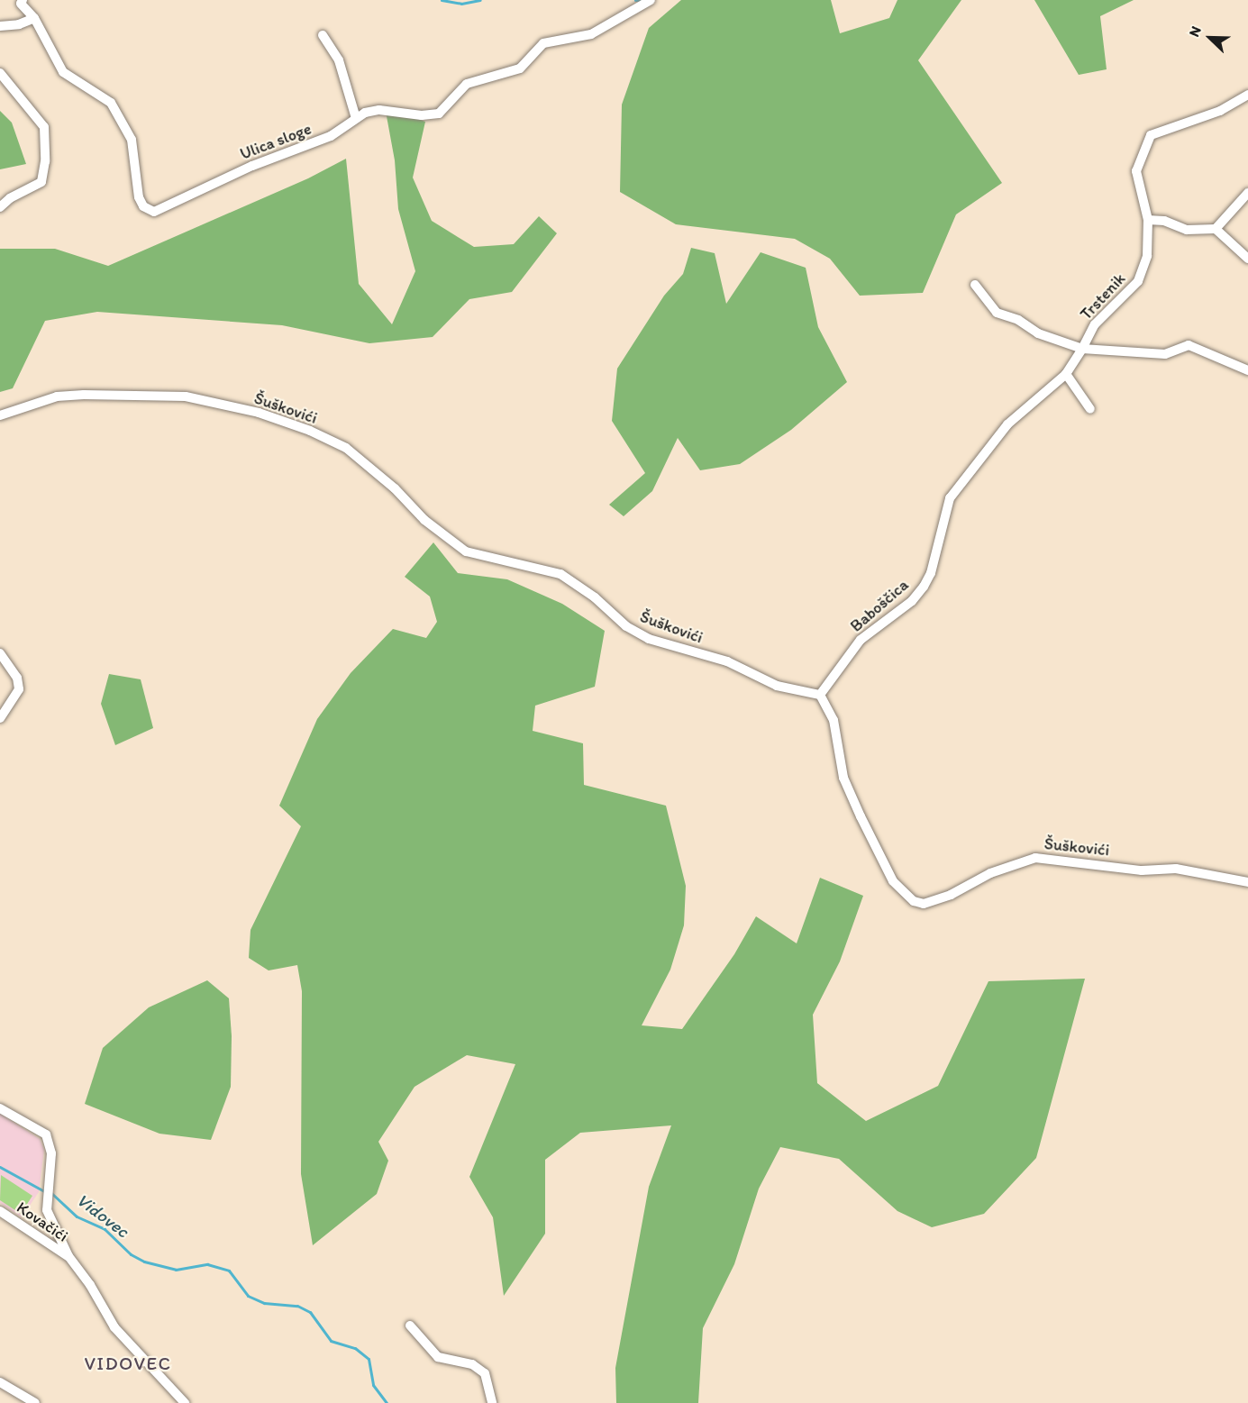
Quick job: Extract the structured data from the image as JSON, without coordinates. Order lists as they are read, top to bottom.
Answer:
{
  "streets": {
    "street": [
      "Ulica sloge",
      "Trstenik",
      "Šuškovići",
      "Baboščica",
      "Kovačići"
    ]
  },
  "crossings": [
    ["Trstenik", "Baboščica"],
    ["Šuškovići", "Baboščica"]
  ],
  "districts": ["VIDOVEC"],
  "water": ["Vidovec"],
  "north": "top left"
}
